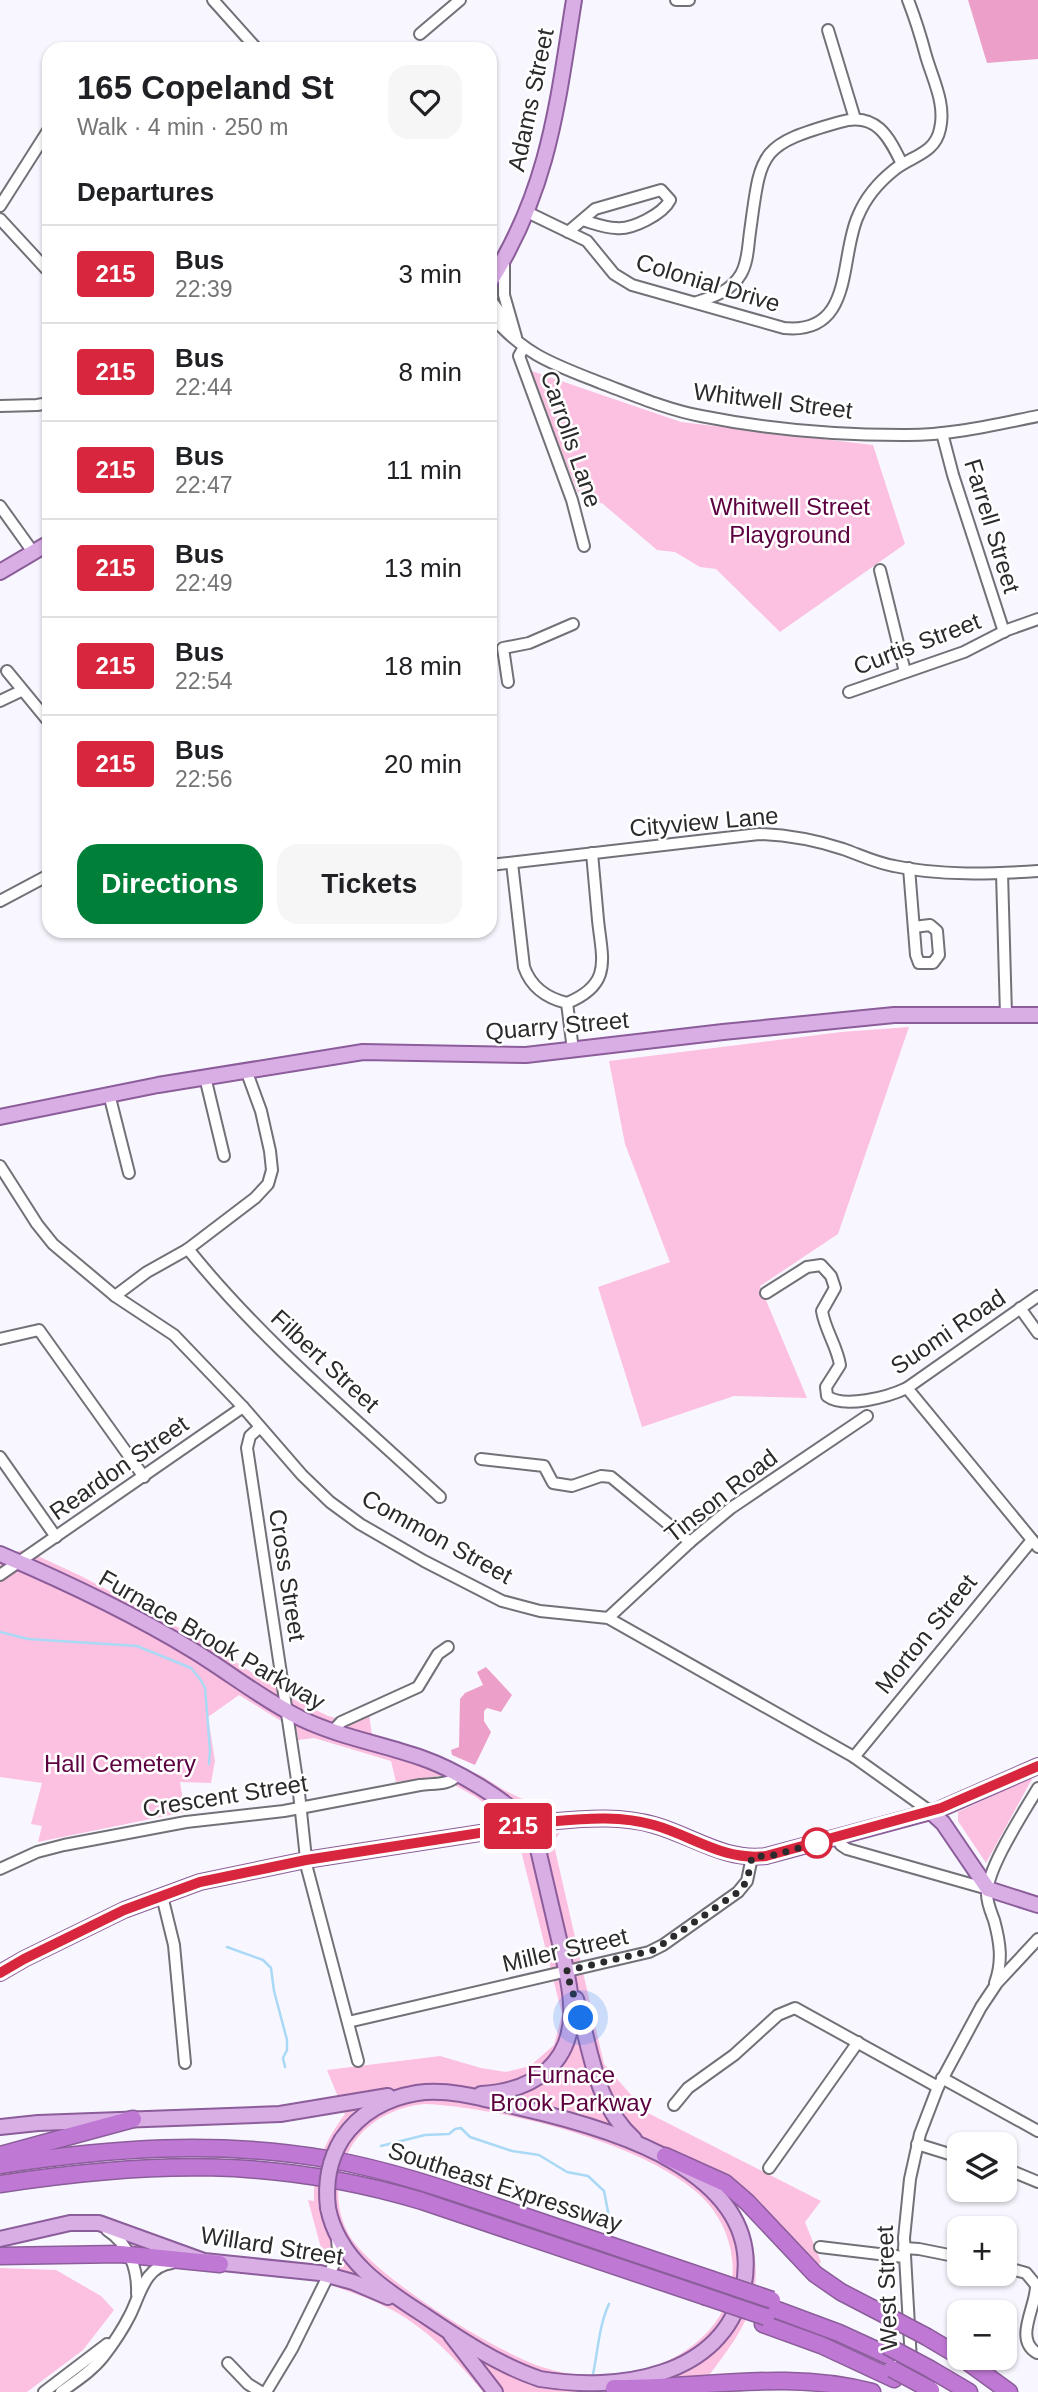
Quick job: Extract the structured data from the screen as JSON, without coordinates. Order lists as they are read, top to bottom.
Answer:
{
  "streets": {
    "highway": ["Southeast Expressway"],
    "main road": [
      "Adams Street",
      "Quarry Street",
      "Common Street",
      "Furnace Brook Parkway",
      "Willard Street"
    ],
    "street": [
      "Colonial Drive",
      "Whitwell Street",
      "Carrolls Lane",
      "Farrell Street",
      "Curtis Street",
      "Cityview Lane",
      "Suomi Road",
      "Filbert Street",
      "Reardon Street",
      "Tinson Road",
      "Cross Street",
      "Morton Street",
      "Crescent Street",
      "Miller Street",
      "West Street"
    ]
  },
  "crossings": [
    ["Adams Street", "Colonial Drive"],
    ["Whitwell Street", "Carrolls Lane"],
    ["Whitwell Street", "Farrell Street"],
    ["Farrell Street", "Curtis Street"],
    ["Reardon Street", "Common Street"],
    ["Reardon Street", "Furnace Brook Parkway"],
    ["Tinson Road", "Common Street"],
    ["Common Street", "Cross Street"],
    ["Common Street", "Morton Street"],
    ["Common Street", "West Street"],
    ["Cross Street", "Furnace Brook Parkway"],
    ["Cross Street", "Crescent Street"],
    ["Cross Street", "Miller Street"],
    ["Furnace Brook Parkway", "Crescent Street"],
    ["Furnace Brook Parkway", "Miller Street"],
    ["Furnace Brook Parkway", "Willard Street"]
  ],
  "parks": ["Whitwell Street Playground", "Hall Cemetery", "Furnace Brook Parkway"],
  "lines": ["bus line 215"],
  "page": {
    "on_map": "215",
    "heading": [
      ["165 Copeland St", "Walk · 4 min · 250 m"],
      "Departures"
    ],
    "list": [
      {
        "mark": "215",
        "name": "Bus",
        "note": "22:39",
        "value": "3 min"
      },
      {
        "mark": "215",
        "name": "Bus",
        "note": "22:44",
        "value": "8 min"
      },
      {
        "mark": "215",
        "name": "Bus",
        "note": "22:47",
        "value": "11 min"
      },
      {
        "mark": "215",
        "name": "Bus",
        "note": "22:49",
        "value": "13 min"
      },
      {
        "mark": "215",
        "name": "Bus",
        "note": "22:54",
        "value": "18 min"
      },
      {
        "mark": "215",
        "name": "Bus",
        "note": "22:56",
        "value": "20 min"
      }
    ],
    "buttons": ["Directions", "Tickets"],
    "map_buttons": ["+", "−"]
  }
}
